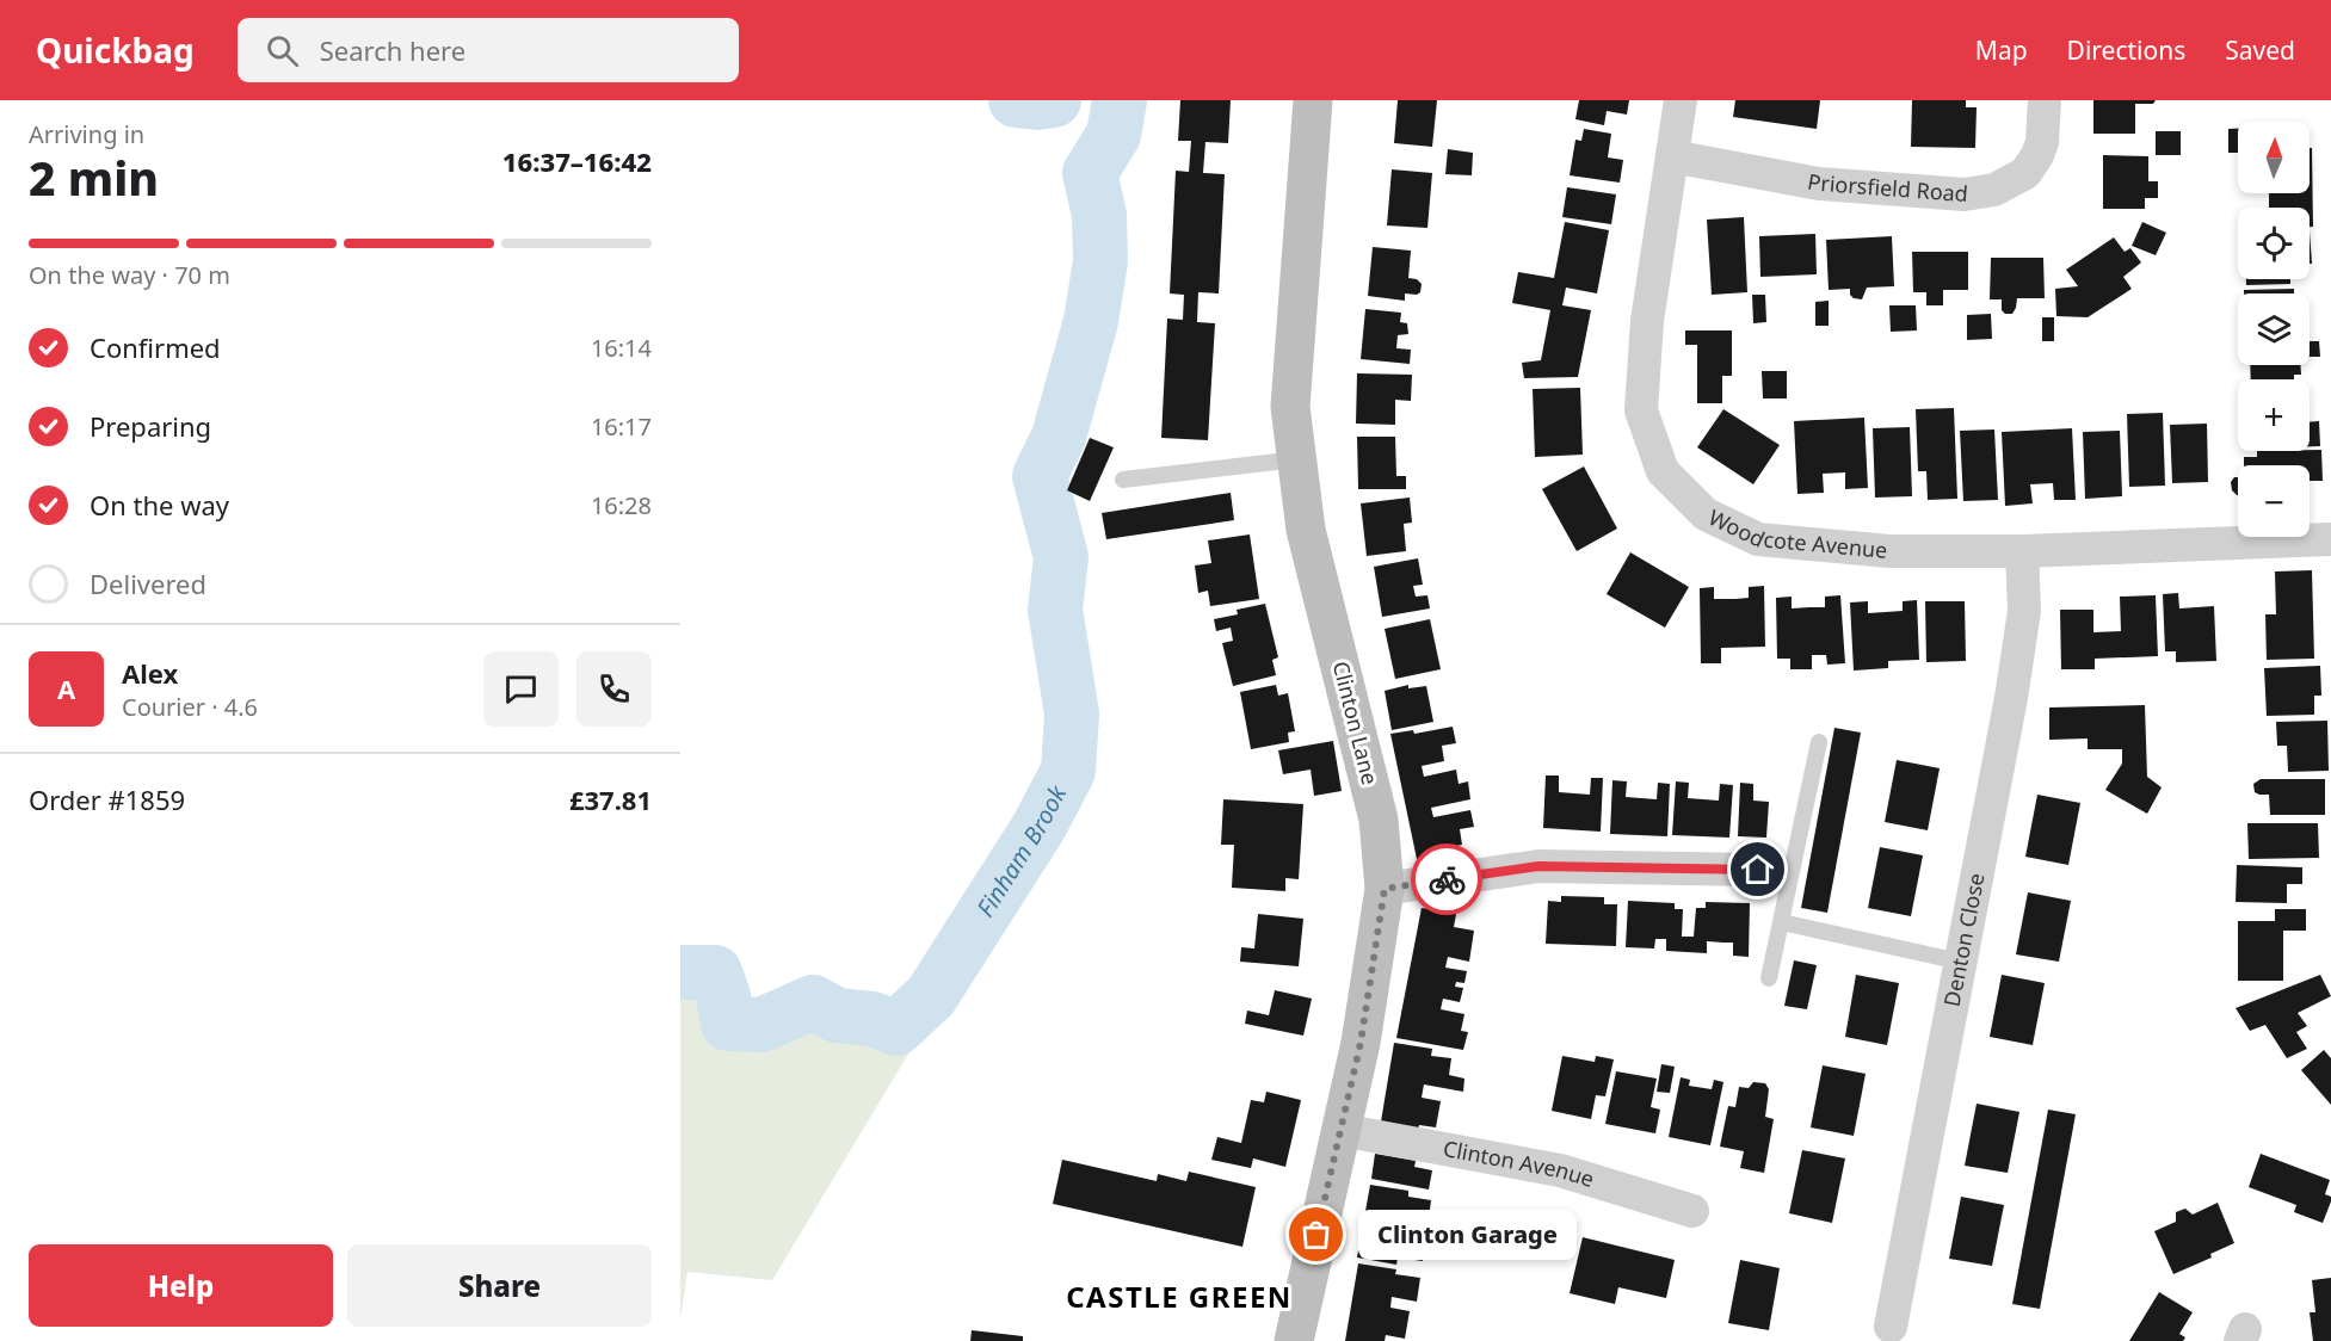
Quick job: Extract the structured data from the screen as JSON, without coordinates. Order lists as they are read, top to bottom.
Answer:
{
  "streets": {
    "main road": ["Clinton Lane"],
    "street": [
      "Priorsfield Road",
      "Woodcote Avenue",
      "Denton Close",
      "Clinton Avenue"
    ]
  },
  "crossings": [
    ["Priorsfield Road", "Woodcote Avenue"],
    ["Woodcote Avenue", "Denton Close"],
    ["Clinton Lane", "Clinton Avenue"]
  ],
  "districts": ["CASTLE GREEN"],
  "water": ["Finham Brook"],
  "places": ["Clinton Garage"],
  "north": "top",
  "page": {
    "header": "Quickbag",
    "search": "Search here",
    "nav": ["Map", "Directions", "Saved"],
    "heading": ["2 min", "Arriving in", "16:37–16:42"],
    "panel": [
      "Alex",
      "Courier · 4.6",
      "Order #1859",
      "£37.81"
    ],
    "map_buttons": ["+", "−"],
    "bar": "On the way · 70 m",
    "list": [
      ["Confirmed", "16:14"],
      ["Preparing", "16:17"],
      ["On the way", "16:28"],
      "Delivered"
    ],
    "round": "A",
    "bubble": "Clinton Garage",
    "buttons": ["Help", "Share"]
  }
}
